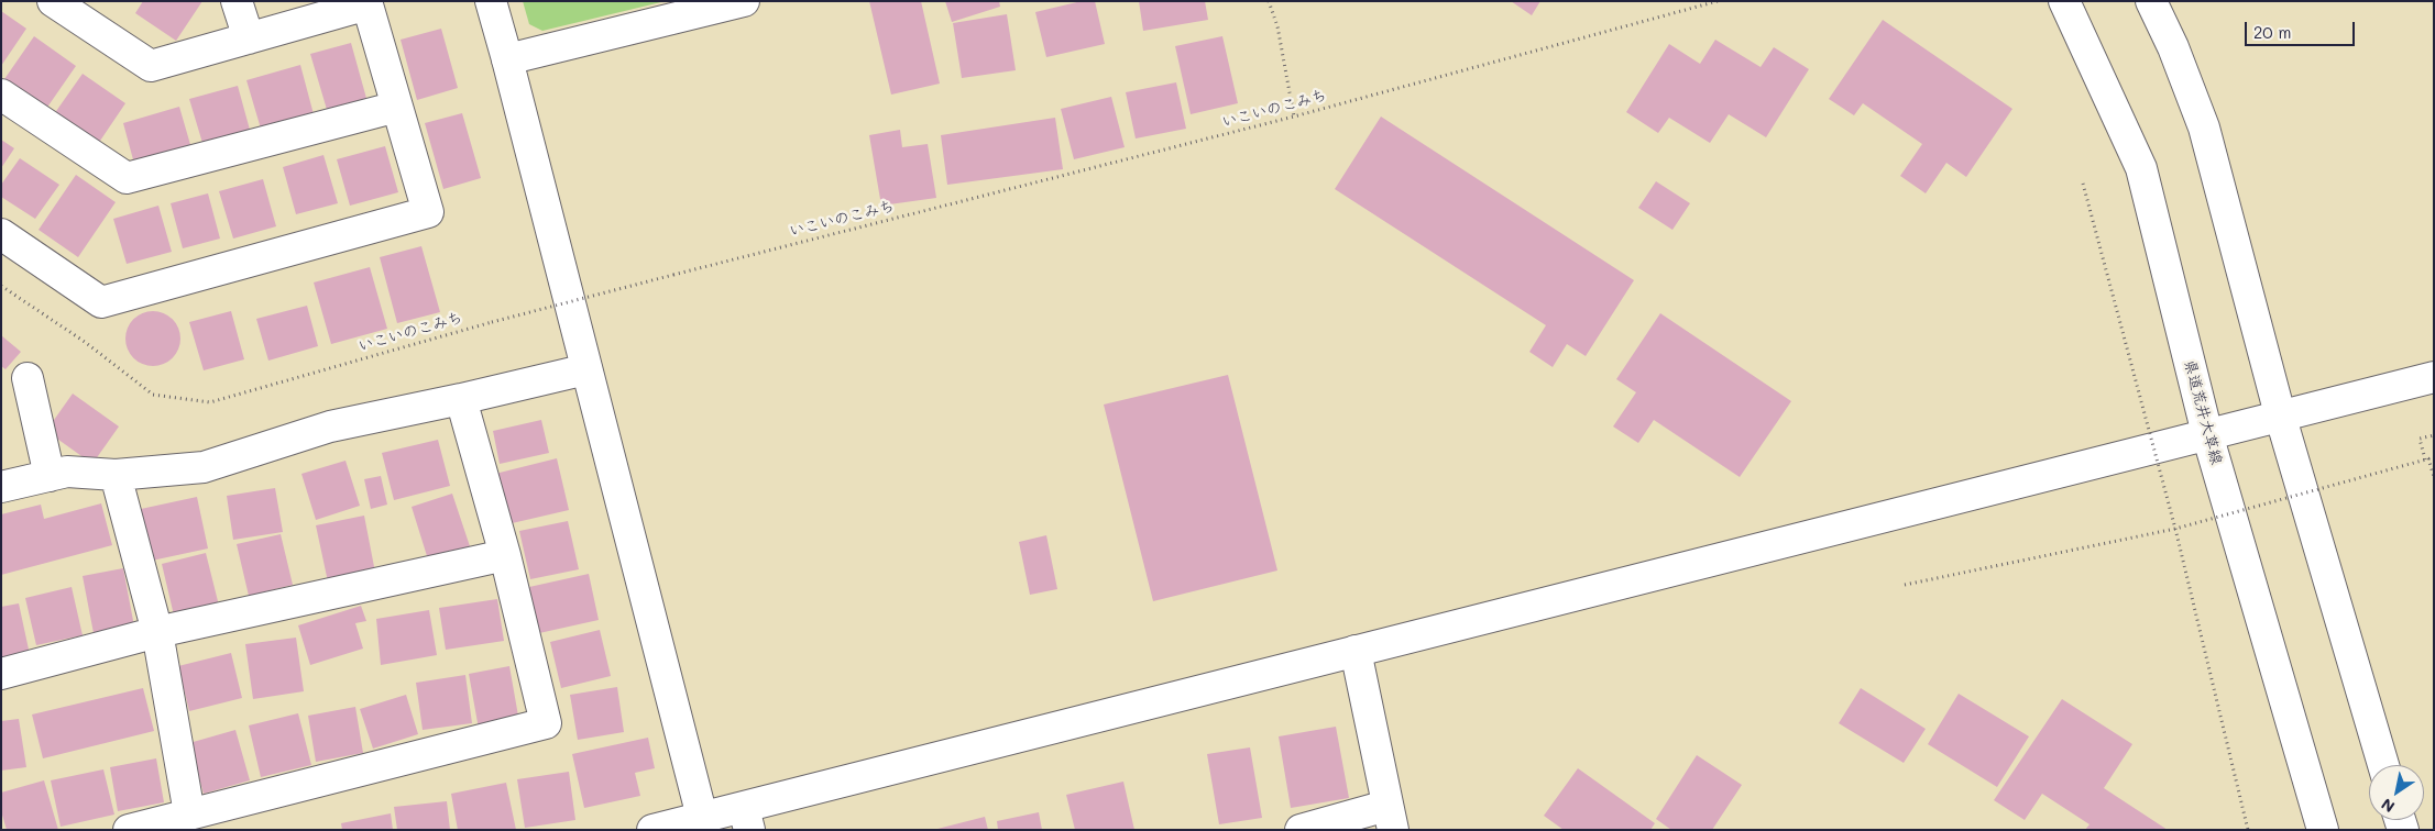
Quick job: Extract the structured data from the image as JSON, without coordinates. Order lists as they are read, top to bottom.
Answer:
{
  "streets": {
    "street": ["県道荒井大草線"],
    "path": ["いこいのこみち"]
  },
  "scale_bar": "20 m",
  "north": "bottom left"
}
